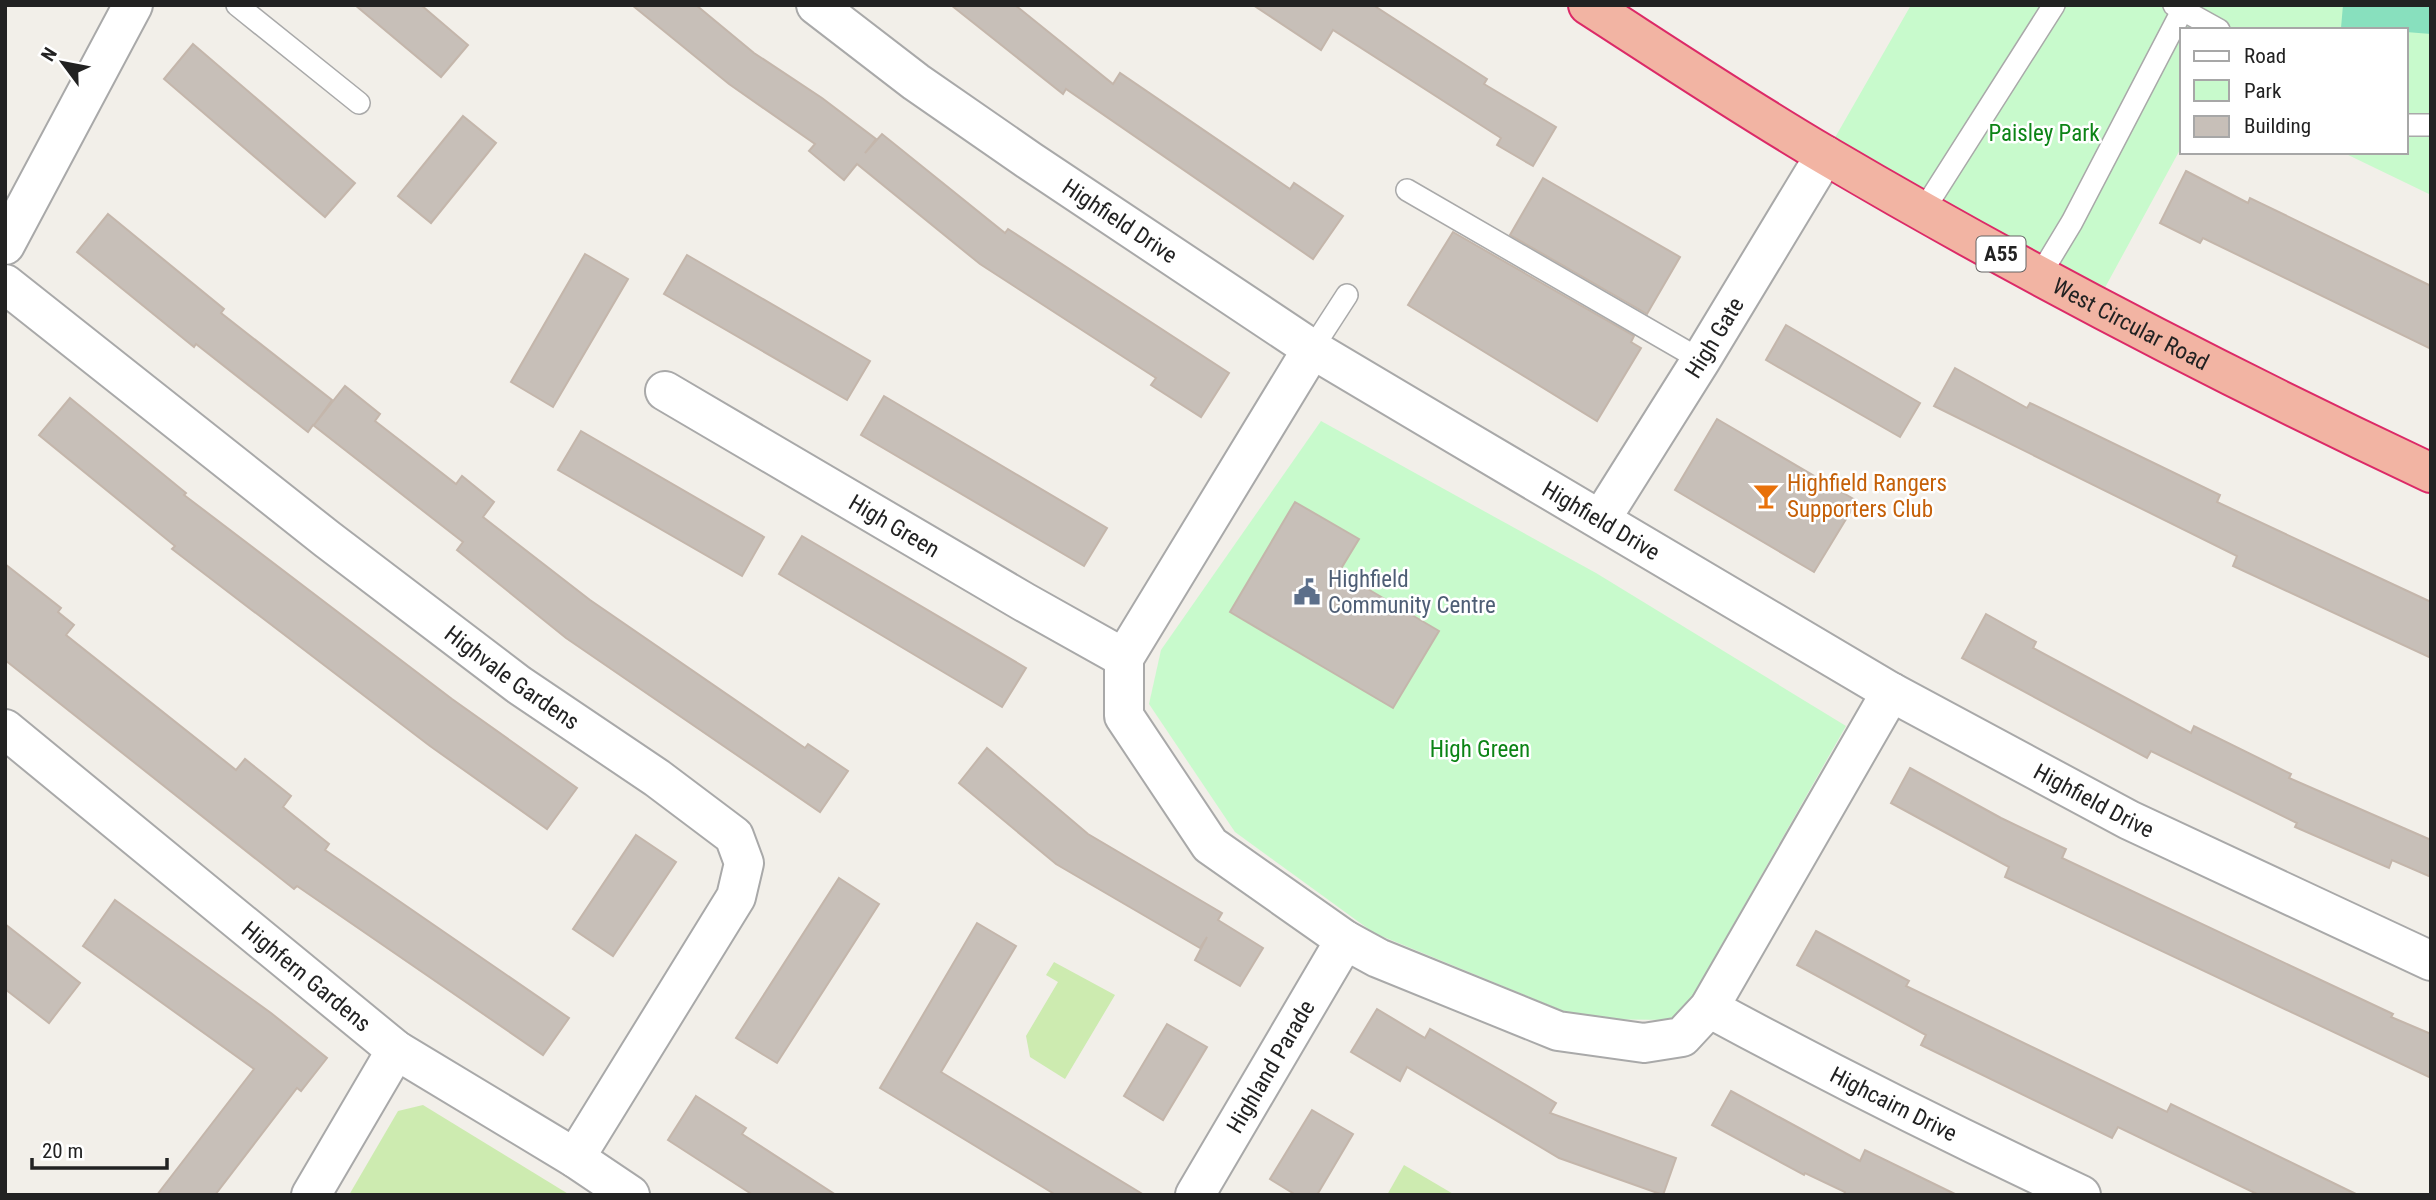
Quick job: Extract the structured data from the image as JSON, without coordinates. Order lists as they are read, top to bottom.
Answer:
{
  "streets": {
    "highway": ["A55", "West Circular Road"],
    "street": [
      "Highfield Drive",
      "High Gate",
      "High Green",
      "Highvale Gardens",
      "Highfern Gardens",
      "Highland Parade",
      "Highcairn Drive"
    ]
  },
  "crossings": [
    ["Highfield Drive", "High Gate"],
    ["West Circular Road", "High Gate"],
    ["Highvale Gardens", "Highfern Gardens"]
  ],
  "parks": ["Paisley Park", "High Green"],
  "places": {
    "bar": ["Highfield Rangers Supporters Club"],
    "public building": ["Highfield Community Centre"]
  },
  "legend": ["Road", "Park", "Building"],
  "scale_bar": "20 m",
  "north": "top left"
}
